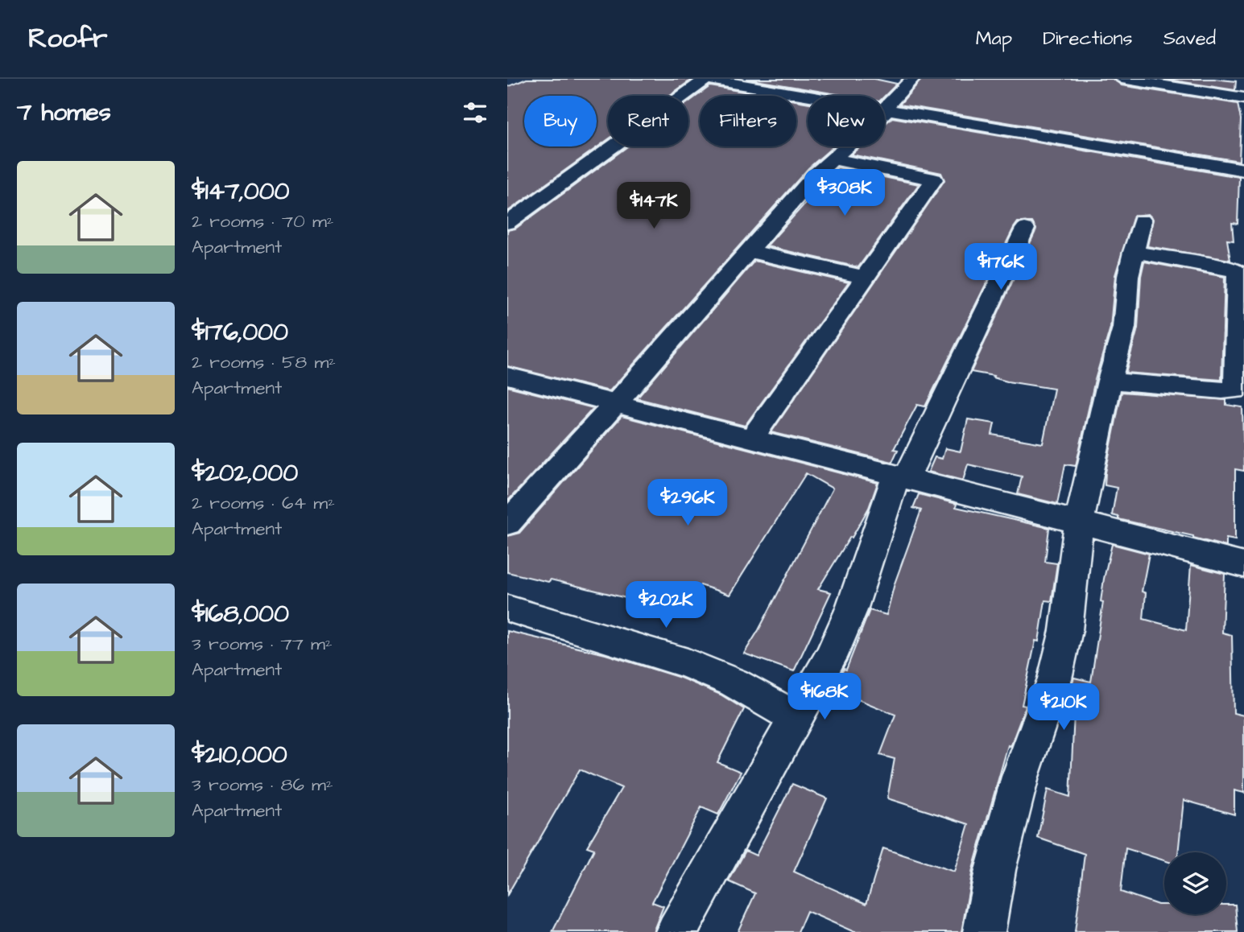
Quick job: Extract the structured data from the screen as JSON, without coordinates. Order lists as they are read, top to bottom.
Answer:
{
  "page": {
    "header": "Roofr",
    "nav": ["Map", "Directions", "Saved"],
    "heading": "7 homes",
    "chip": [
      "Buy",
      "Rent",
      "Filters",
      "New"
    ],
    "list": [
      {
        "name": "$147,000",
        "note": "2 rooms · 70 m² · Apartment"
      },
      {
        "name": "$176,000",
        "note": "2 rooms · 58 m² · Apartment"
      },
      {
        "name": "$202,000",
        "note": "2 rooms · 64 m² · Apartment"
      },
      {
        "name": "$168,000",
        "note": "3 rooms · 77 m² · Apartment"
      },
      {
        "name": "$210,000",
        "note": "3 rooms · 86 m² · Apartment"
      }
    ],
    "price": [
      "$308K",
      "$147K",
      "$176K",
      "$296K",
      "$202K",
      "$168K",
      "$210K"
    ]
  }
}
